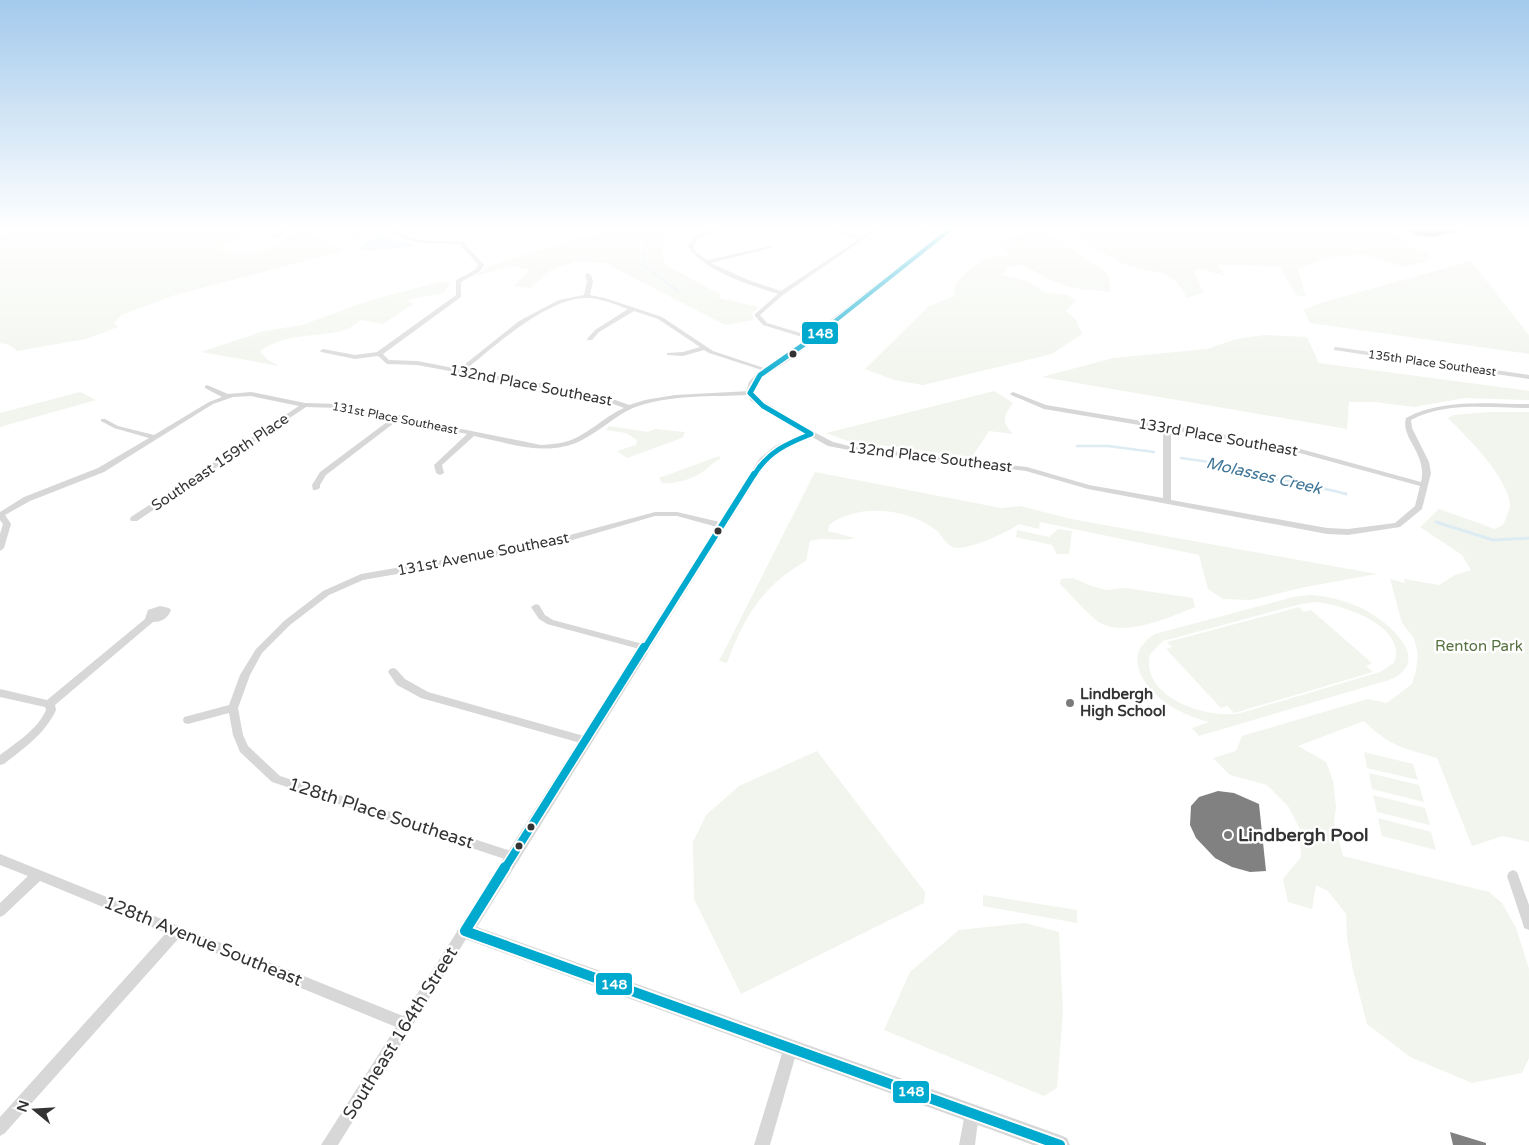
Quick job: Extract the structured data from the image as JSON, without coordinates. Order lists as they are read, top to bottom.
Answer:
{
  "streets": {
    "street": [
      "135th Place Southeast",
      "132nd Place Southeast",
      "131st Place Southeast",
      "133rd Place Southeast",
      "Southeast 159th Place",
      "131st Avenue Southeast",
      "128th Place Southeast",
      "128th Avenue Southeast",
      "Southeast 164th Street"
    ]
  },
  "crossings": [
    ["132nd Place Southeast", "131st Place Southeast"],
    ["132nd Place Southeast", "133rd Place Southeast"],
    ["132nd Place Southeast", "Southeast 164th Street"],
    ["131st Place Southeast", "Southeast 159th Place"],
    ["131st Avenue Southeast", "128th Place Southeast"],
    ["131st Avenue Southeast", "Southeast 164th Street"],
    ["128th Place Southeast", "Southeast 164th Street"],
    ["128th Avenue Southeast", "Southeast 164th Street"]
  ],
  "water": ["Molasses Creek"],
  "parks": ["Renton Park"],
  "places": ["Lindbergh High School", "Lindbergh Pool"],
  "lines": ["transit line 148"],
  "north": "left"
}
